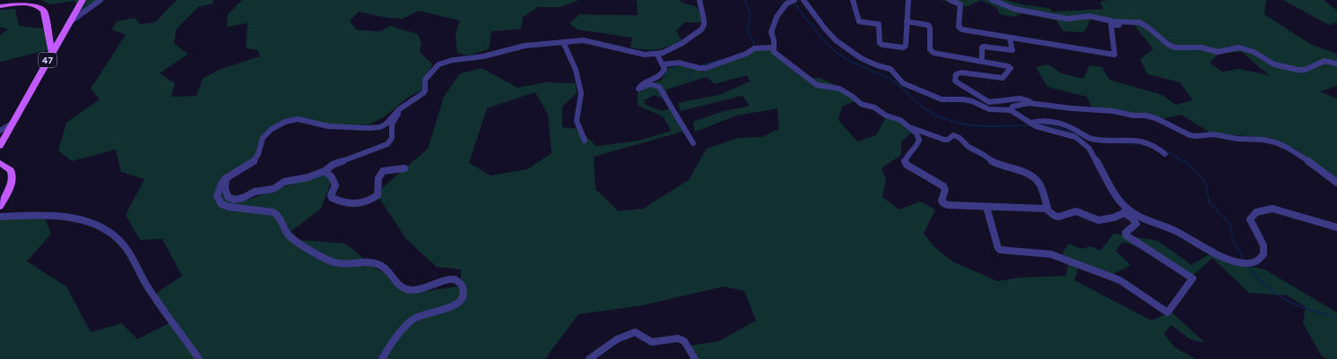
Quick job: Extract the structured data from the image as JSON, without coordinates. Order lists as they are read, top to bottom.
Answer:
{
  "streets": {
    "main road": ["47"]
  }
}
